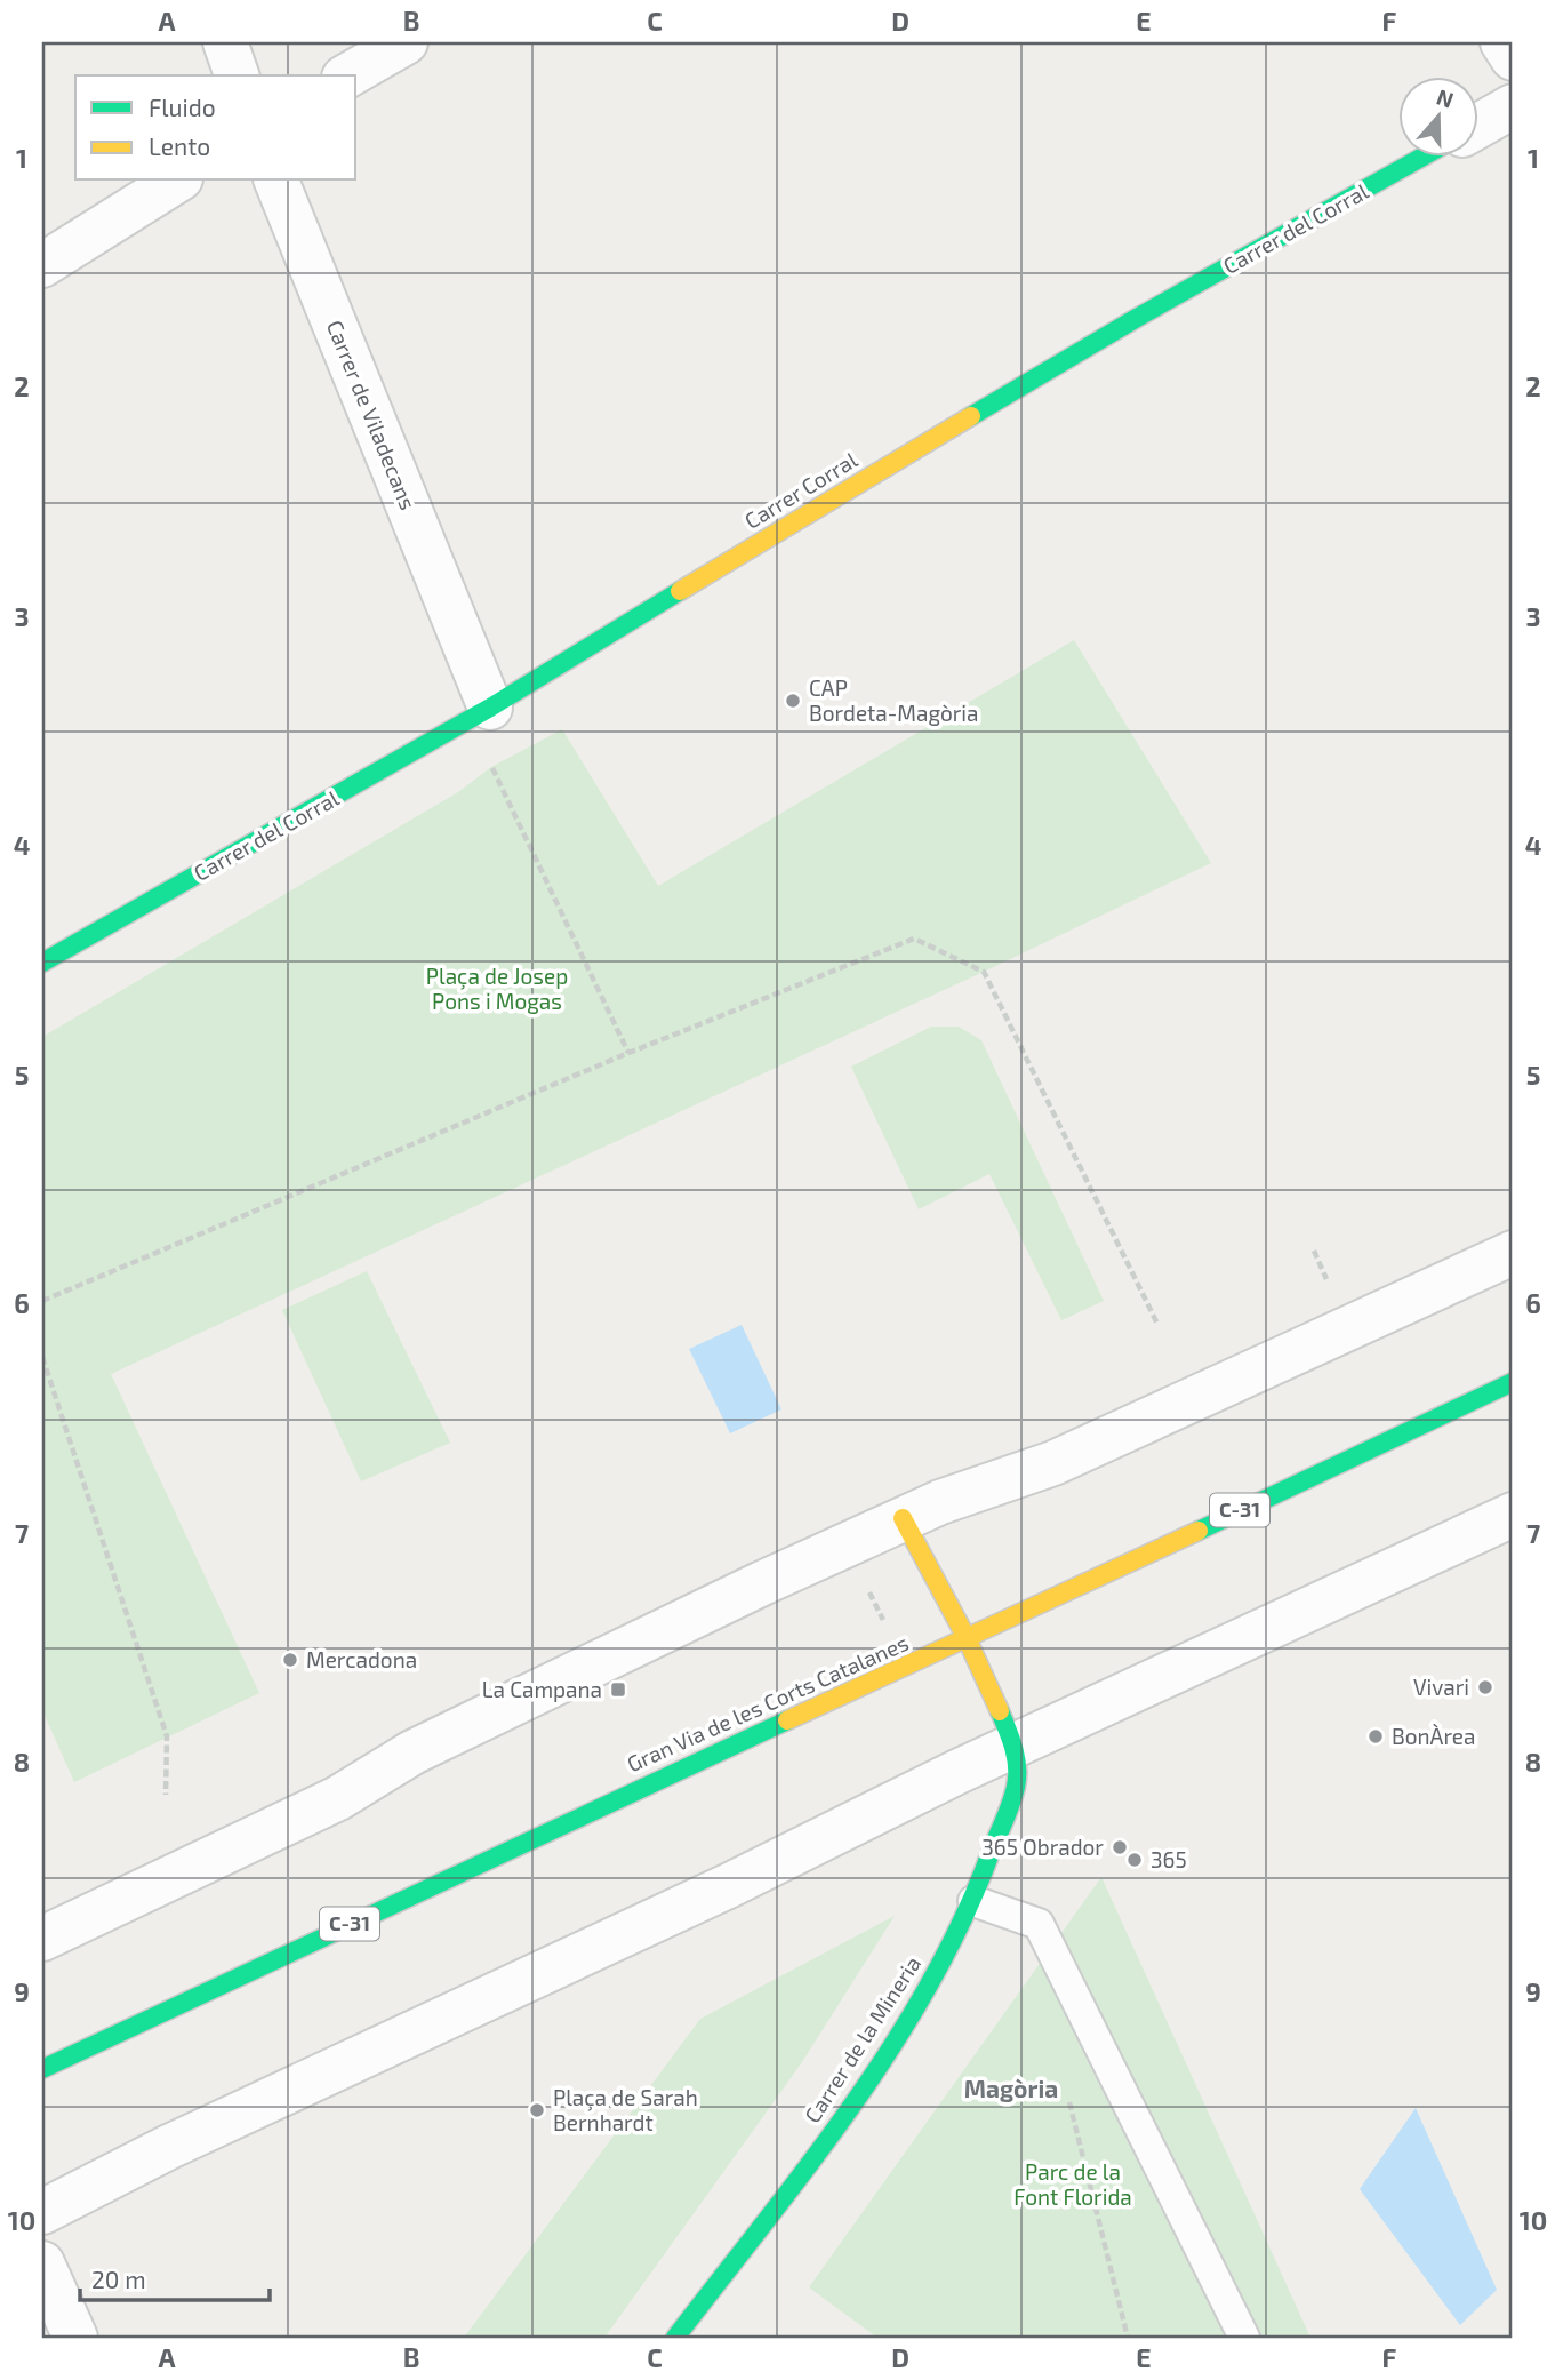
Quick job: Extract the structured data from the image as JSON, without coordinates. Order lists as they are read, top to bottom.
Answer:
{
  "streets": {
    "street": [
      "Carrer del Corral",
      "Carrer de Viladecans",
      "Carrer Corral",
      "C-31",
      "Gran Via de les Corts Catalanes",
      "Carrer de la Mineria"
    ]
  },
  "crossings": [
    ["Carrer del Corral", "Carrer de Viladecans"],
    ["Carrer del Corral", "Carrer Corral"],
    ["Carrer de Viladecans", "Carrer Corral"],
    ["Gran Via de les Corts Catalanes", "Carrer de la Mineria"]
  ],
  "districts": ["Magòria"],
  "parks": ["Plaça de Josep Pons i Mogas", "Parc de la Font Florida"],
  "places": {
    "other": [
      "CAP Bordeta-Magòria",
      "Mercadona",
      "Vivari",
      "BonÀrea",
      "365 Obrador",
      "365",
      "Plaça de Sarah Bernhardt"
    ],
    "transit": ["La Campana"]
  },
  "legend": ["Fluido", "Lento"],
  "scale_bar": "20 m",
  "north": "top",
  "grid": {
    "columns": [
      "A",
      "B",
      "C",
      "D",
      "E",
      "F"
    ],
    "rows": [
      "1",
      "2",
      "3",
      "4",
      "5",
      "6",
      "7",
      "8",
      "9",
      "10"
    ]
  }
}
